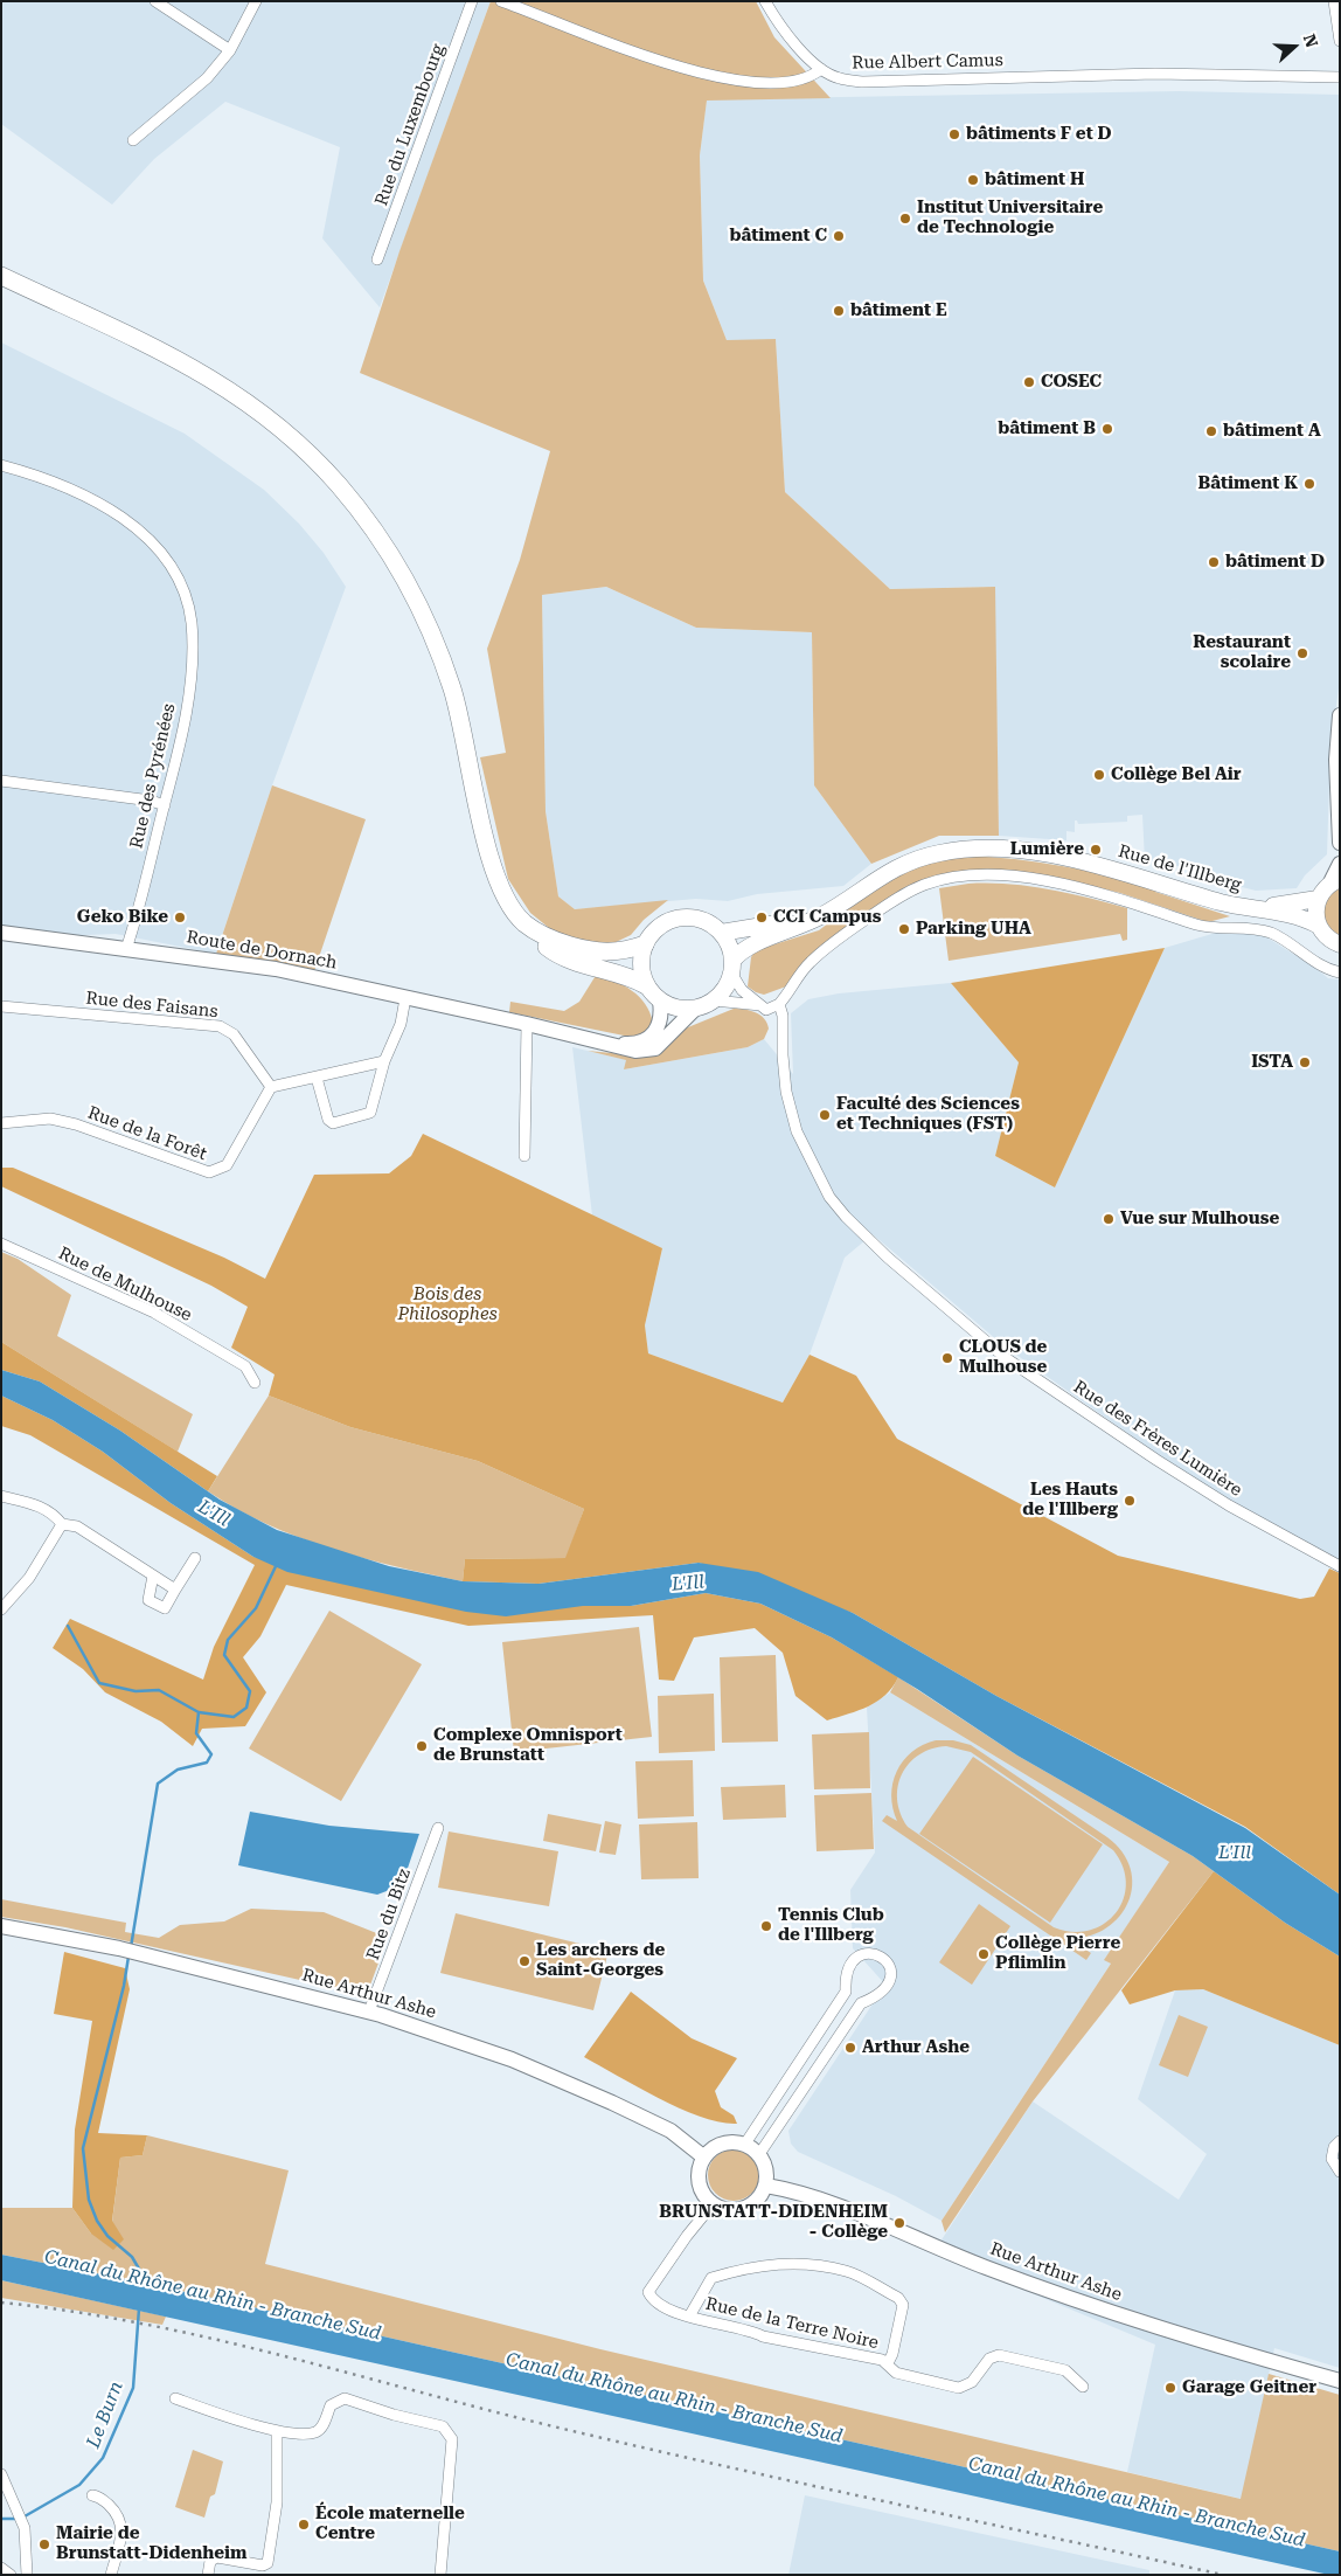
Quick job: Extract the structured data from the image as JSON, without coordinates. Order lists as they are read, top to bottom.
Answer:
{
  "streets": {
    "main road": ["Rue de l'Illberg", "Route de Dornach", "Rue Arthur Ashe"],
    "street": [
      "Rue Albert Camus",
      "Rue du Luxembourg",
      "Rue des Pyrénées",
      "Rue des Faisans",
      "Rue de la Forêt",
      "Rue de Mulhouse",
      "Rue des Frères Lumière",
      "Rue du Bitz",
      "Rue de la Terre Noire"
    ]
  },
  "crossings": [
    ["Rue des Pyrénées", "Route de Dornach"],
    ["Rue des Faisans", "Rue de la Forêt"],
    ["Rue du Bitz", "Rue Arthur Ashe"],
    ["Rue Arthur Ashe", "Rue de la Terre Noire"]
  ],
  "water": ["L'Ill", "Canal du Rhône au Rhin - Branche Sud", "Le Burn"],
  "parks": ["Bois des Philosophes"],
  "places": [
    "bâtiments F et D",
    "bâtiment H",
    "Institut Universitaire de Technologie",
    "bâtiment C",
    "bâtiment E",
    "COSEC",
    "bâtiment B",
    "bâtiment A",
    "Bâtiment K",
    "bâtiment D",
    "Restaurant scolaire",
    "Collège Bel Air",
    "Lumière",
    "Geko Bike",
    "CCI Campus",
    "Parking UHA",
    "ISTA",
    "Faculté des Sciences et Techniques (FST)",
    "Vue sur Mulhouse",
    "CLOUS de Mulhouse",
    "Les Hauts de l'Illberg",
    "Complexe Omnisport de Brunstatt",
    "Tennis Club de l'Illberg",
    "Collège Pierre Pflimlin",
    "Les archers de Saint-Georges",
    "Arthur Ashe",
    "BRUNSTATT-DIDENHEIM - Collège",
    "Garage Geitner",
    "École maternelle Centre",
    "Mairie de Brunstatt-Didenheim"
  ],
  "north": "right"
}
